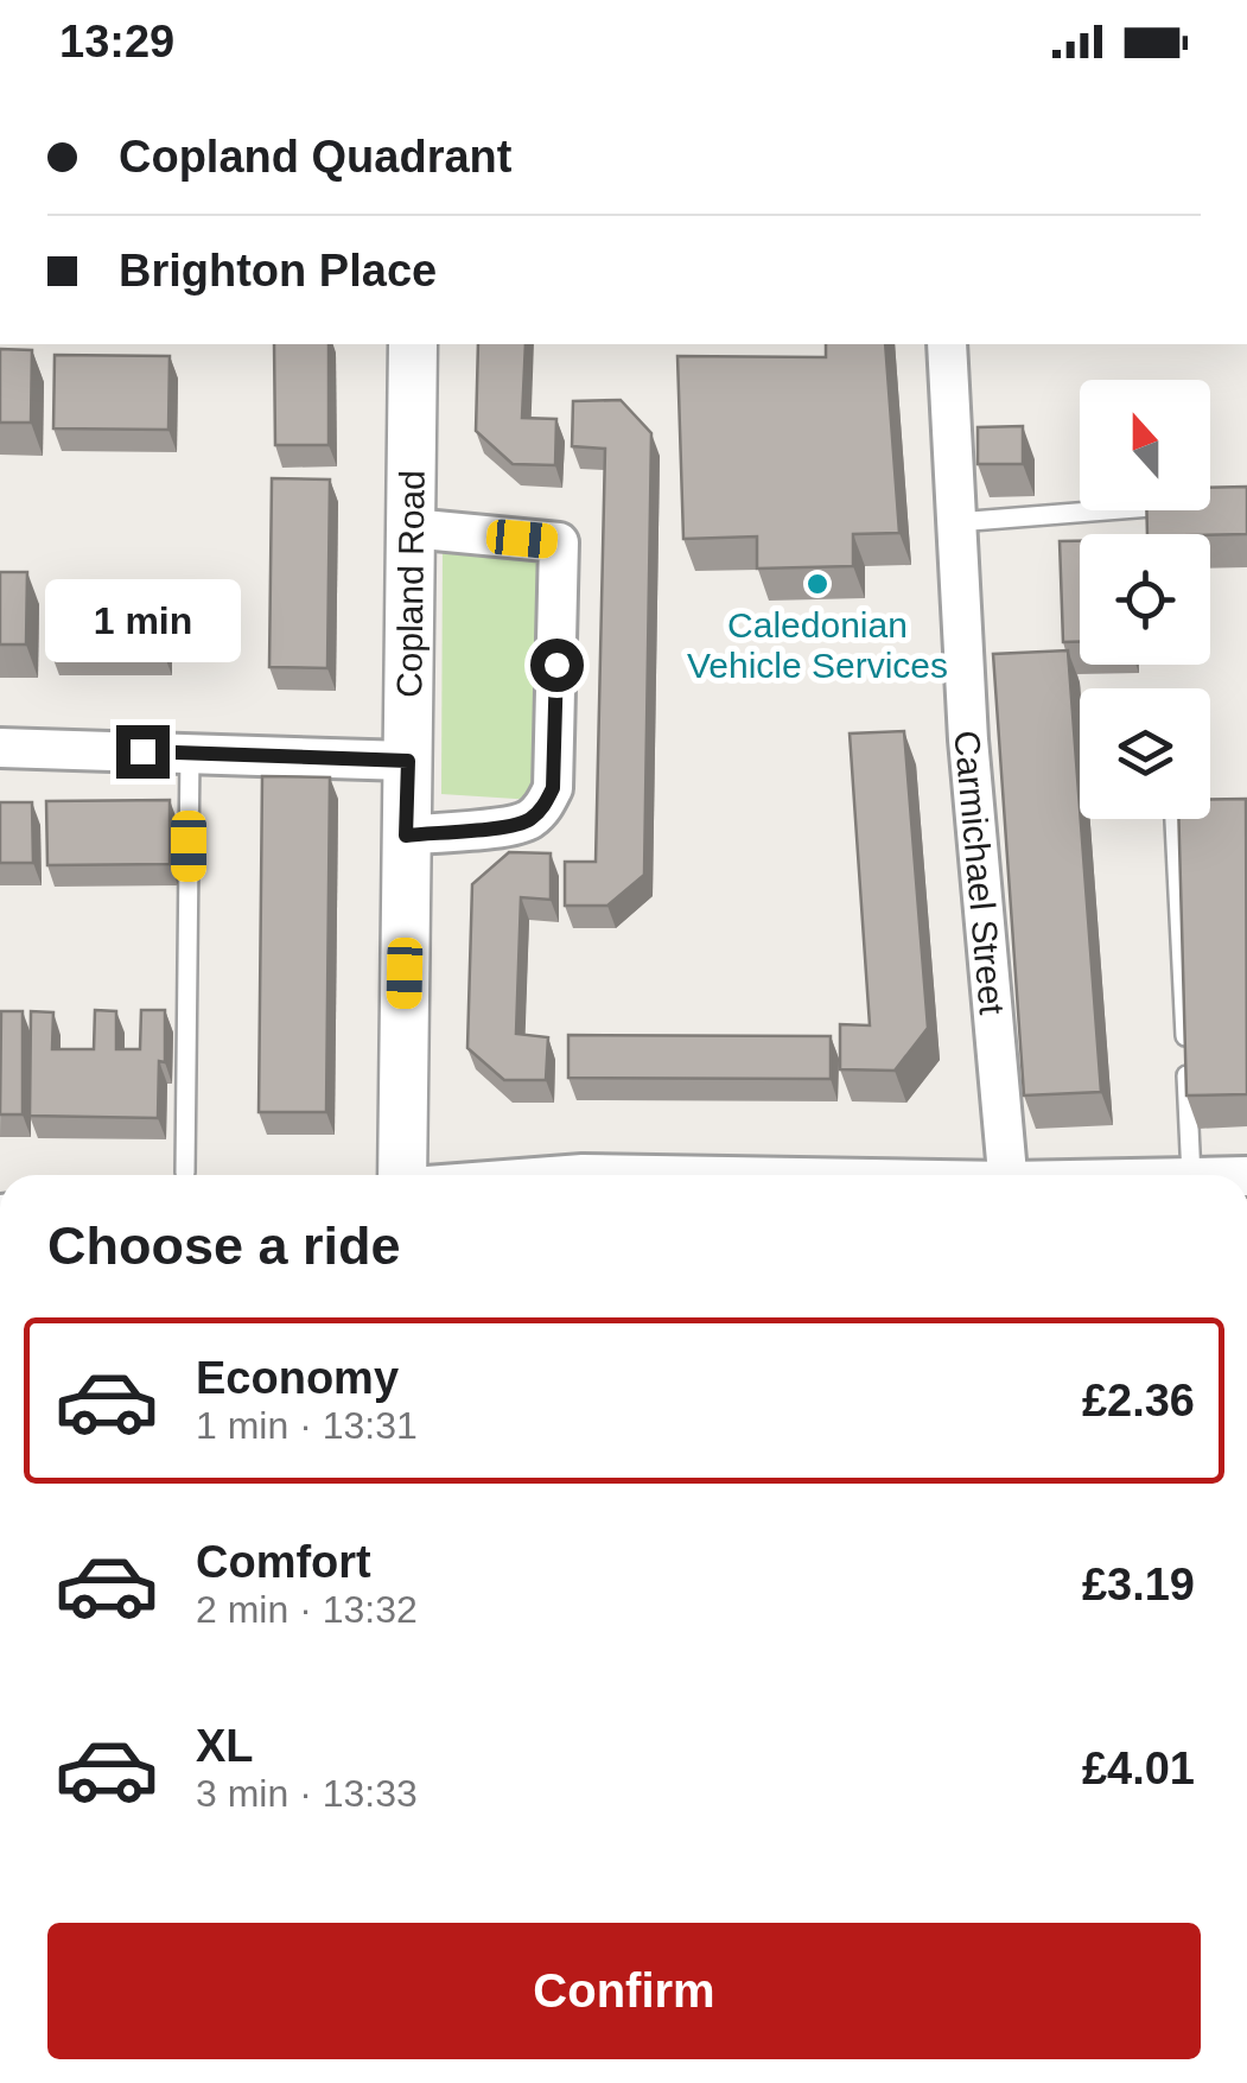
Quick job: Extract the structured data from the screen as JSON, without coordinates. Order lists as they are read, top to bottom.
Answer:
{
  "streets": {
    "street": ["Copland Road", "Carmichael Street"]
  },
  "places": ["Caledonian Vehicle Services"],
  "north": "top",
  "page": {
    "status": "13:29",
    "banner": ["Copland Quadrant", "Brighton Place"],
    "bubble": "1 min",
    "heading": "Choose a ride",
    "list": [
      {
        "name": "Economy",
        "note": "1 min · 13:31",
        "value": "£2.36"
      },
      {
        "name": "Comfort",
        "note": "2 min · 13:32",
        "value": "£3.19"
      },
      {
        "name": "XL",
        "note": "3 min · 13:33",
        "value": "£4.01"
      }
    ],
    "buttons": "Confirm"
  }
}
